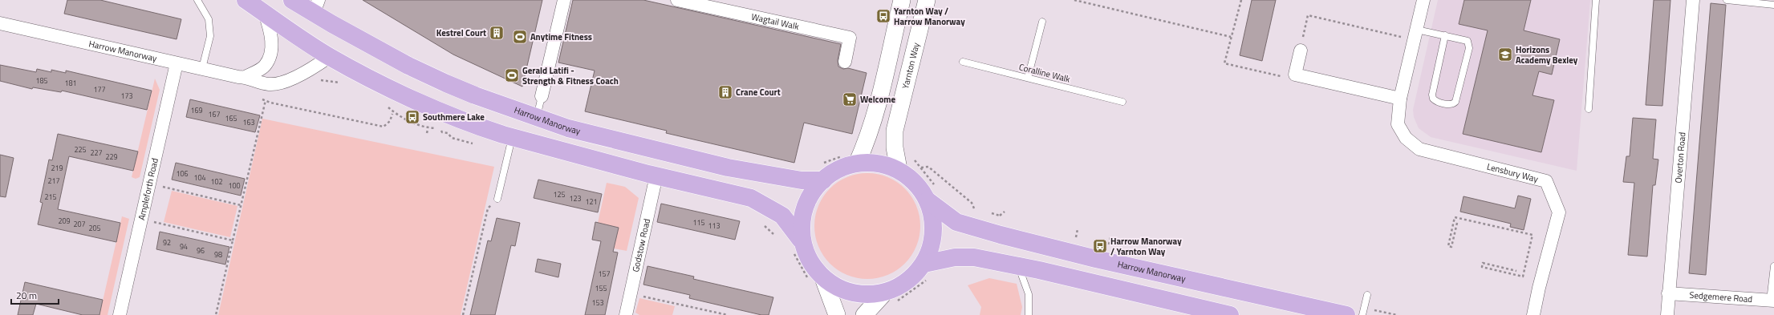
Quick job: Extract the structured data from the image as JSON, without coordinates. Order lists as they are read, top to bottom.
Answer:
{
  "streets": {
    "main road": ["Harrow Manorway"],
    "street": [
      "Wagtail Walk",
      "Yarnton Way",
      "Overton Road",
      "Lensbury Way",
      "Ampleforth Road",
      "Godstow Road",
      "Sedgemere Road"
    ],
    "lane": ["Coralline Walk"]
  },
  "crossings": [
    ["Harrow Manorway", "Ampleforth Road"],
    ["Overton Road", "Sedgemere Road"]
  ],
  "places": {
    "bus stop": ["Yarnton Way / Harrow Manorway", "Southmere Lake", "Harrow Manorway / Yarnton Way"],
    "building": ["Kestrel Court", "Crane Court"],
    "sports": ["Anytime Fitness", "Gerald Latifi - Strength & Fitness Coach"],
    "school or university": ["Horizons Academy Bexley"],
    "supermarket": ["Welcome"]
  },
  "house_numbers": [
    "185",
    "181",
    "177",
    "173",
    "169",
    "167",
    "165",
    "163",
    "225",
    "227",
    "229",
    "219",
    "106",
    "104",
    "217",
    "102",
    "100",
    "125",
    "215",
    "123",
    "121",
    "209",
    "115",
    "207",
    "113",
    "205",
    "92",
    "94",
    "96",
    "98",
    "157",
    "155",
    "153"
  ],
  "scale_bar": "20 m"
}
